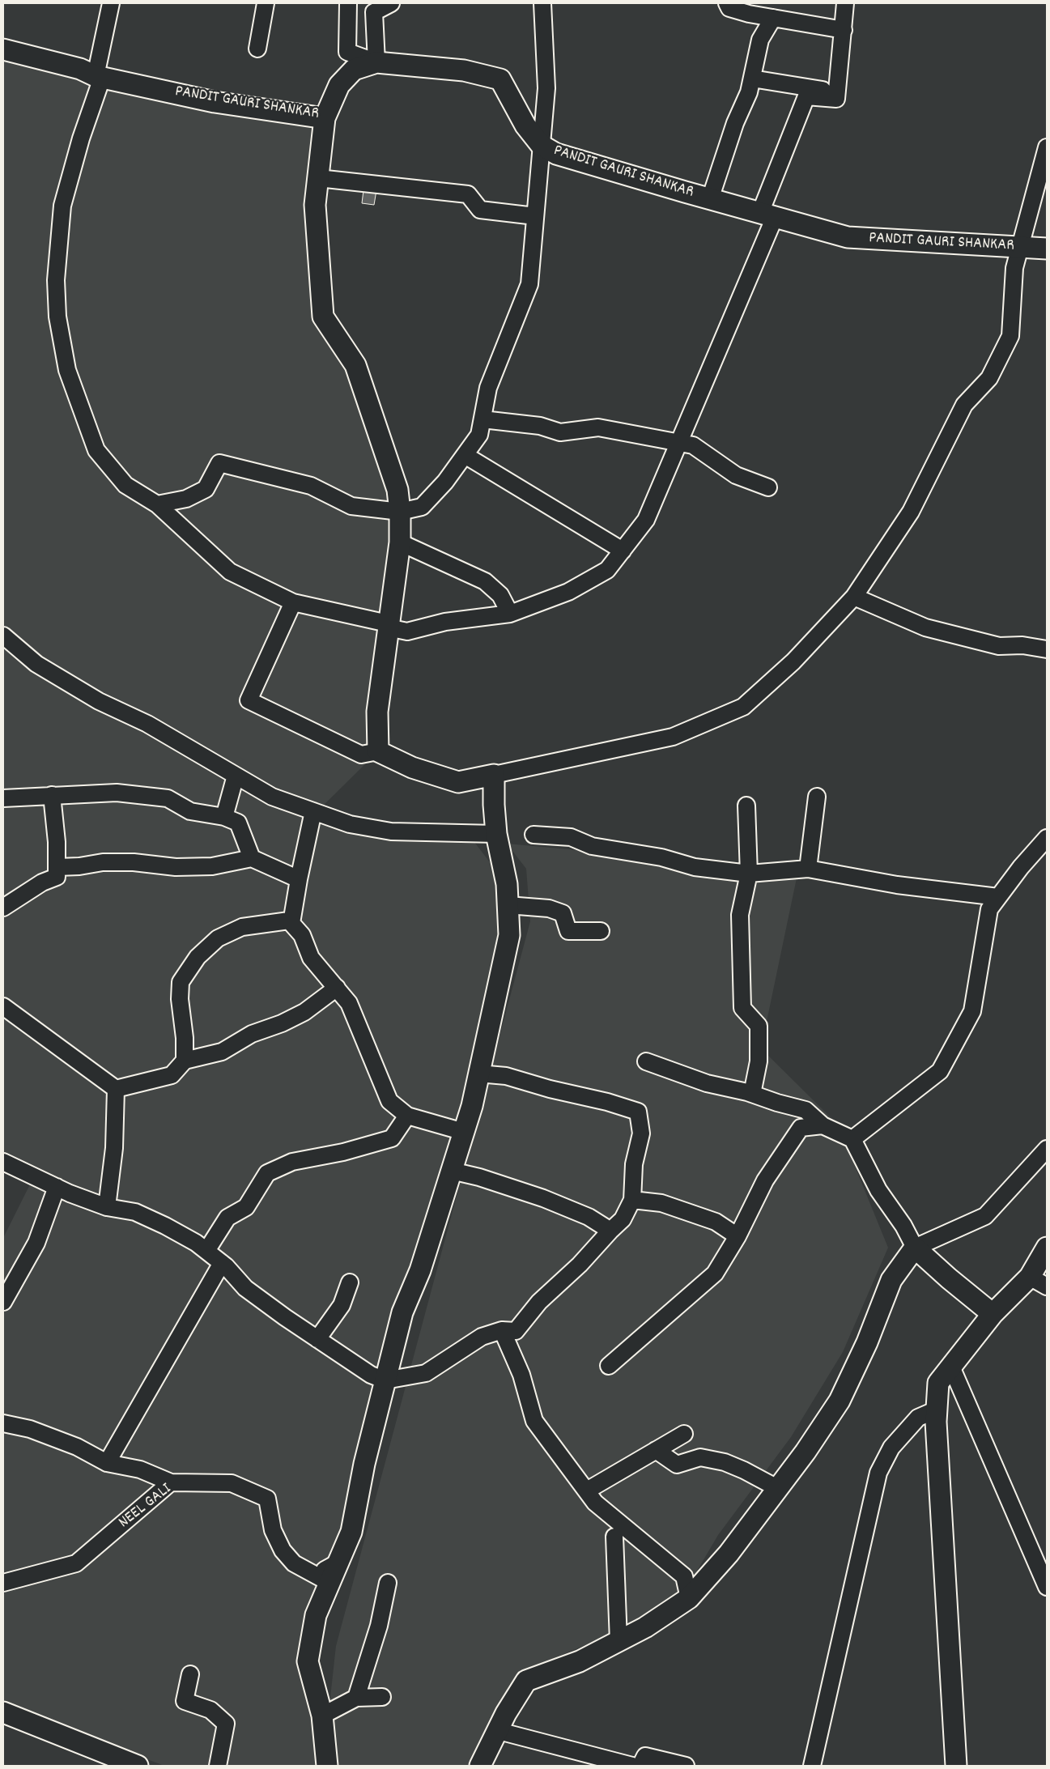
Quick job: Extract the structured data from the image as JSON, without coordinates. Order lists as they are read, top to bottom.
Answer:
{
  "streets": {
    "street": ["PANDIT GAURI SHANKAR", "NEEL GALI"]
  }
}
